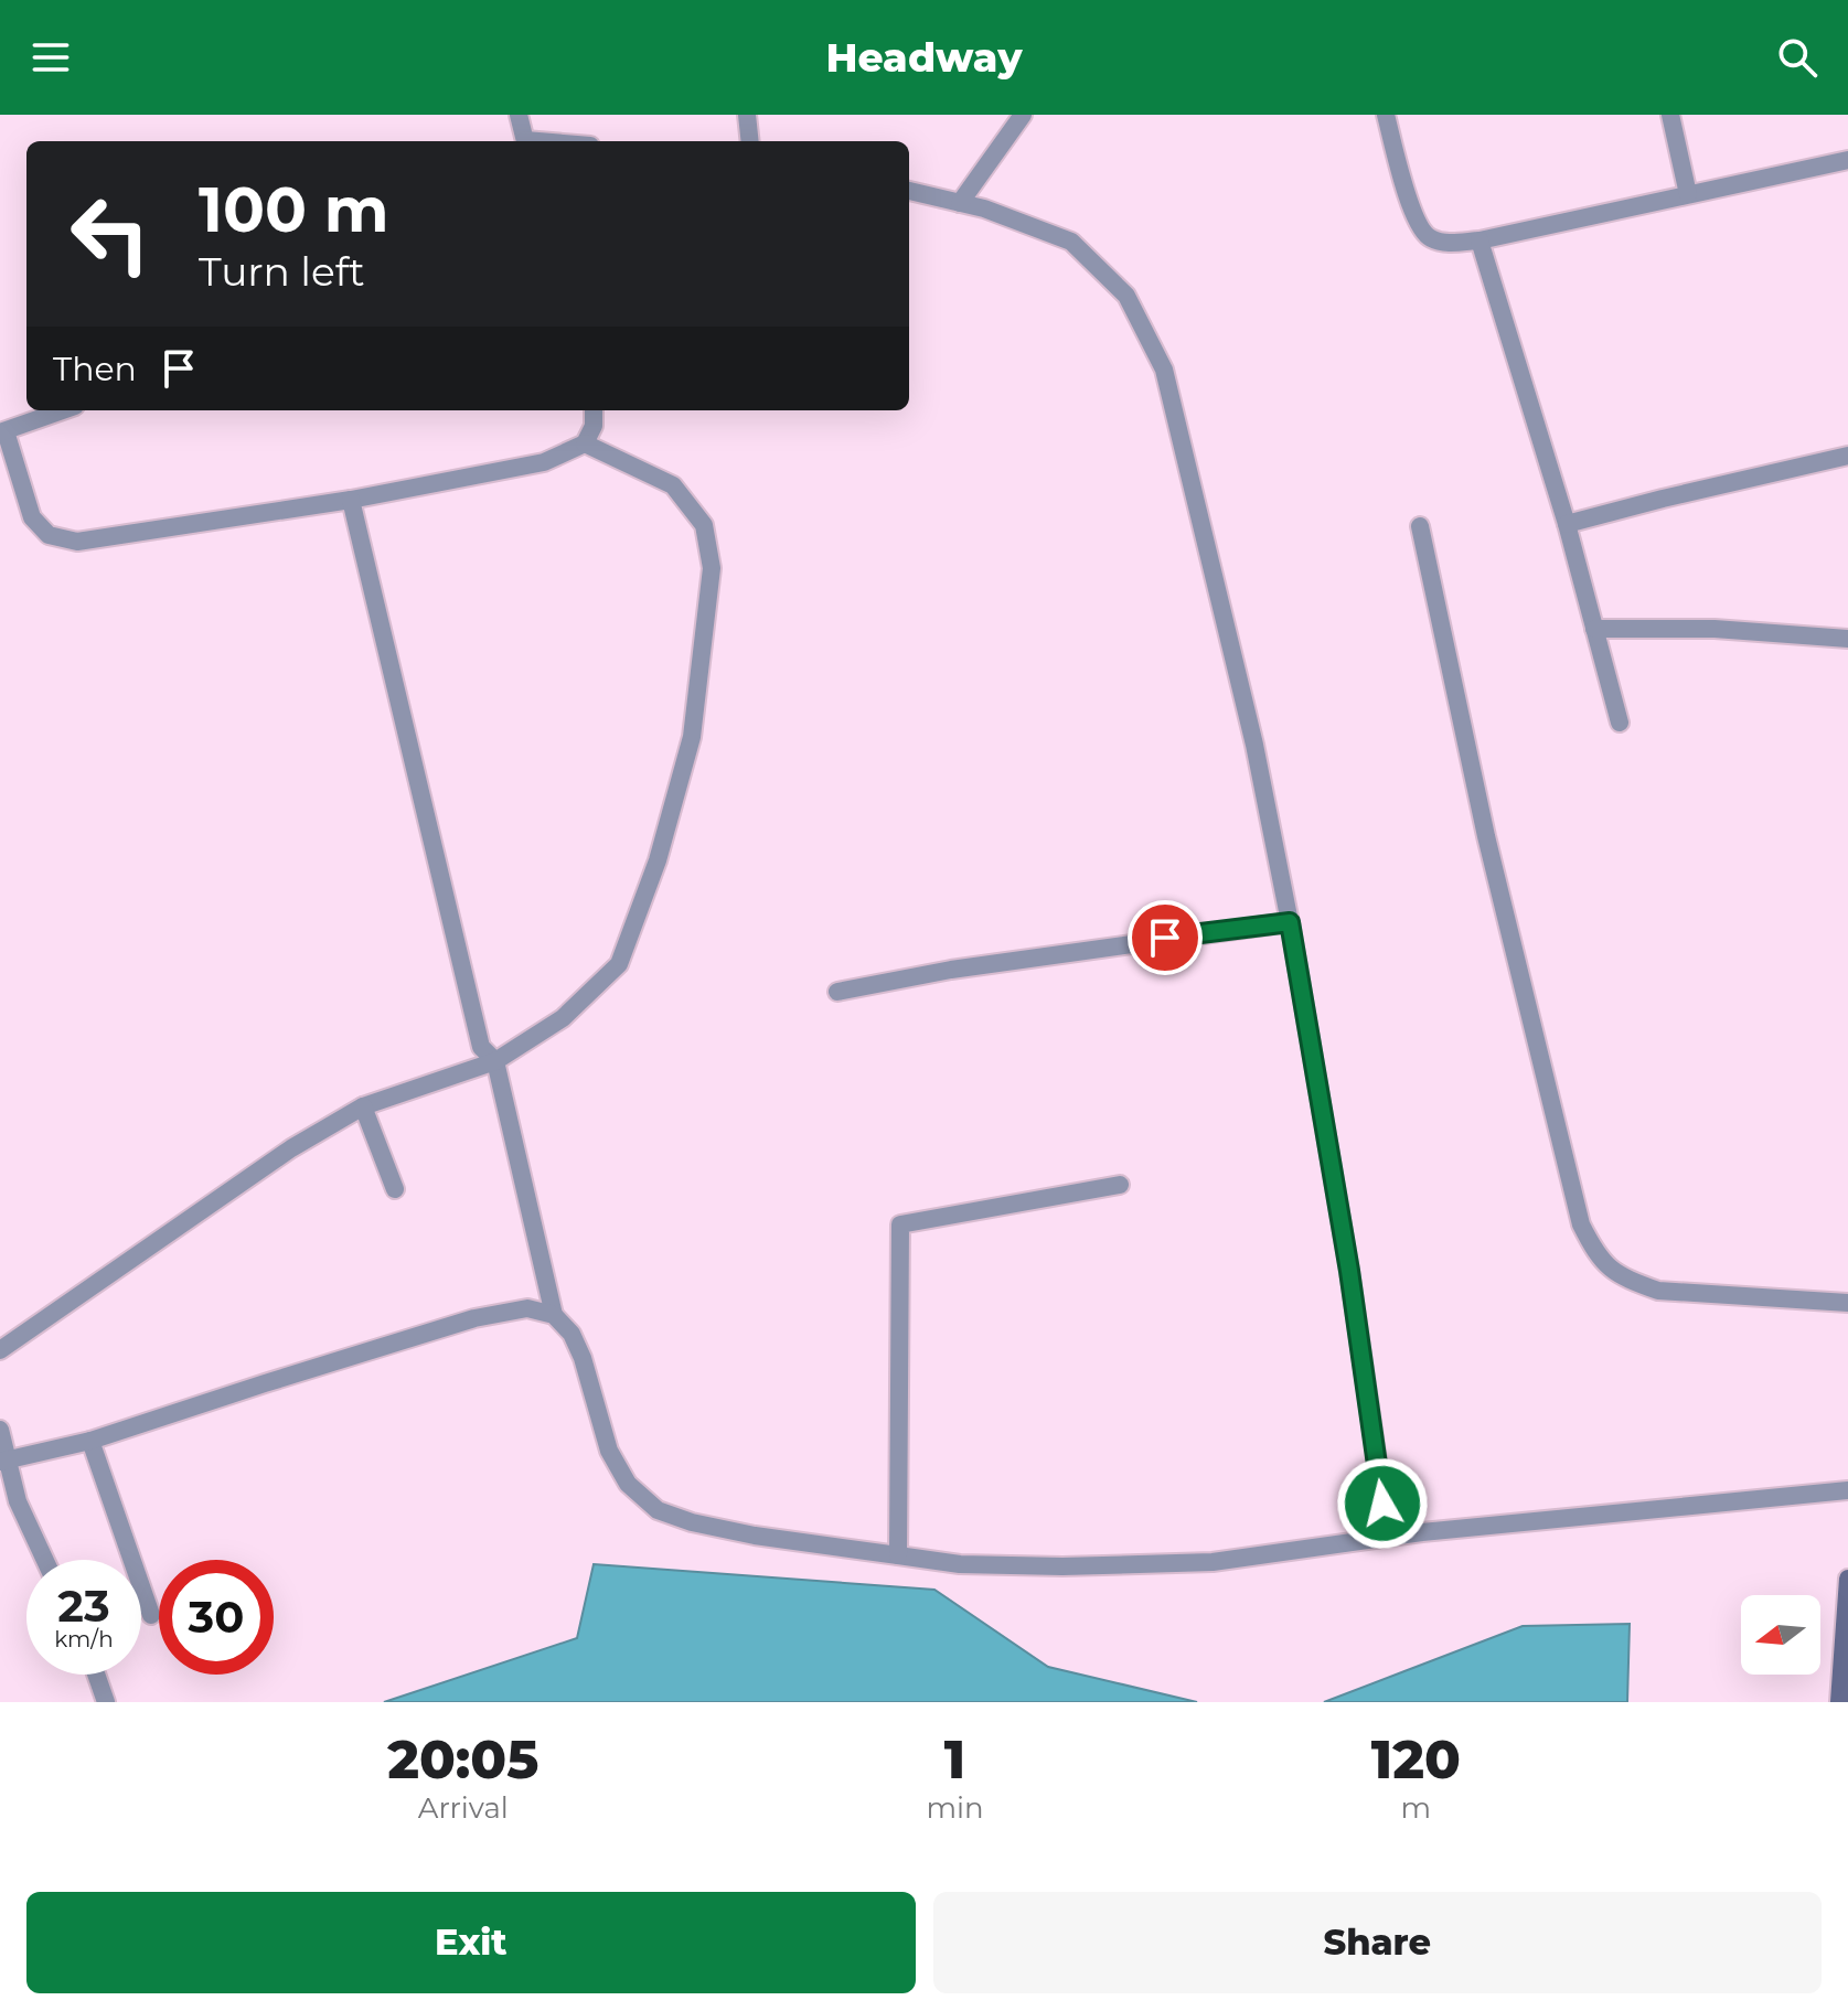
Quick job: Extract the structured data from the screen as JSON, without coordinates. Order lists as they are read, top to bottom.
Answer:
{
  "north": "left",
  "page": {
    "header": "Headway",
    "turn": ["100 m", "Turn left"],
    "then": "Then",
    "speed": "23 km/h",
    "limit": "30",
    "eta": [
      "20:05",
      "Arrival",
      "1",
      "min",
      "120",
      "m"
    ],
    "buttons": ["Exit", "Share"]
  }
}
